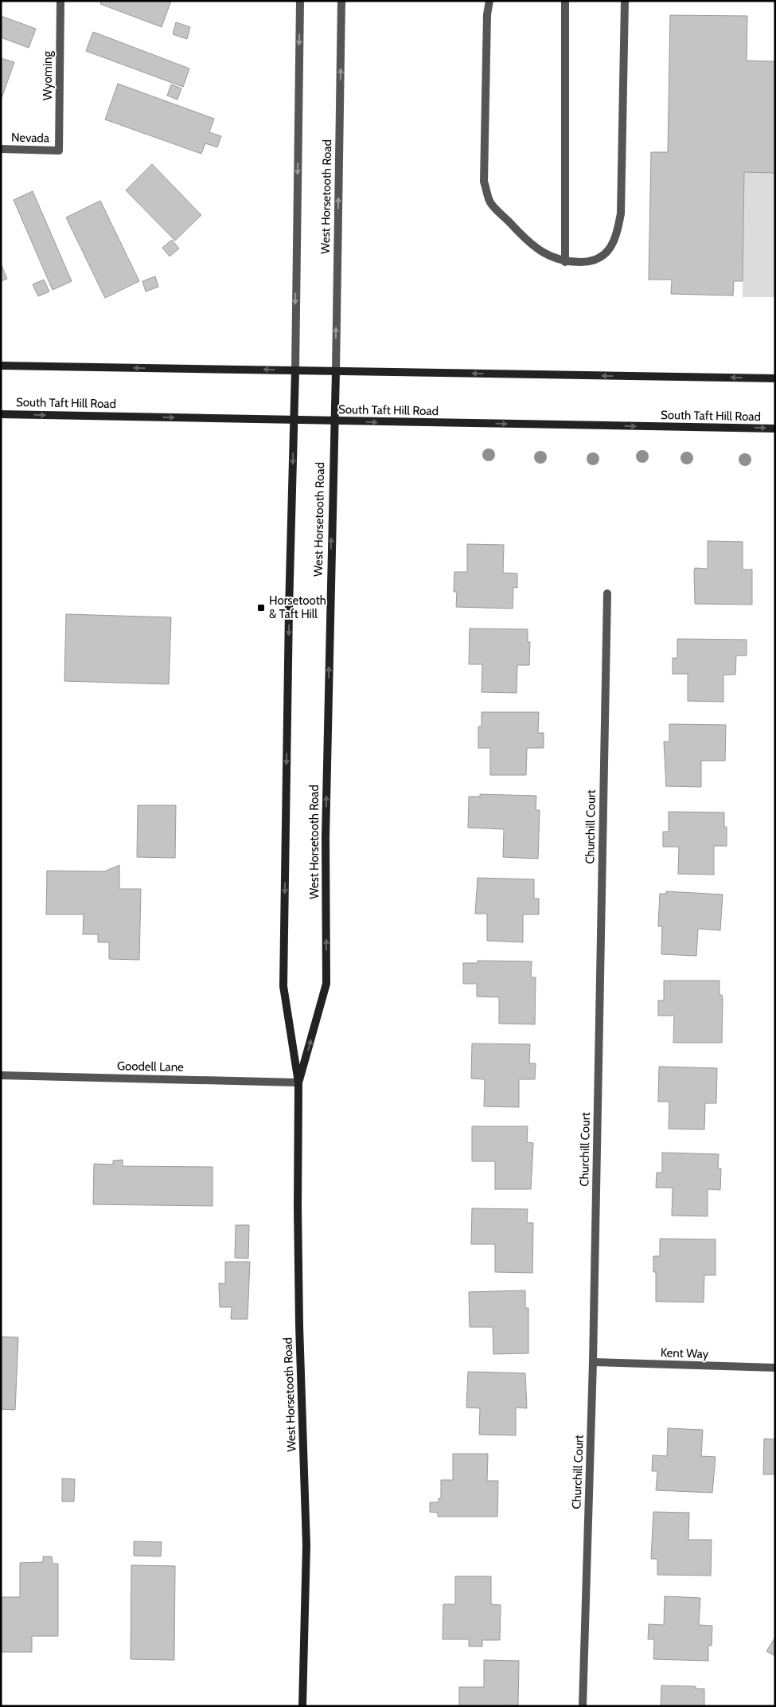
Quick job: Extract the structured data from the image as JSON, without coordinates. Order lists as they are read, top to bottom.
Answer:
{
  "streets": {
    "main road": ["West Horsetooth Road", "South Taft Hill Road"],
    "street": [
      "Wyoming",
      "Nevada",
      "Churchill Court",
      "Goodell Lane",
      "Kent Way"
    ]
  },
  "crossings": [
    ["Wyoming", "Nevada"],
    ["West Horsetooth Road", "South Taft Hill Road"],
    ["West Horsetooth Road", "Goodell Lane"],
    ["Churchill Court", "Kent Way"]
  ],
  "places": {
    "transit": ["Horsetooth & Taft Hill"]
  }
}
